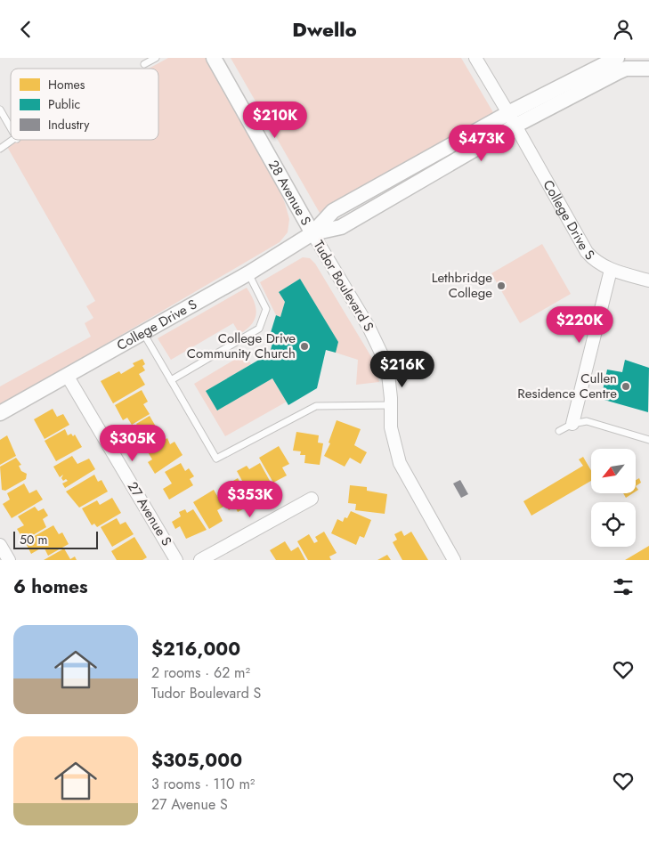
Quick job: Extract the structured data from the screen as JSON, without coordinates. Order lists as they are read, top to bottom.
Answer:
{
  "streets": {
    "street": [
      "28 Avenue S",
      "College Drive S",
      "Tudor Boulevard S",
      "27 Avenue S"
    ]
  },
  "crossings": [
    ["28 Avenue S", "College Drive S"],
    ["28 Avenue S", "Tudor Boulevard S"],
    ["College Drive S", "Tudor Boulevard S"],
    ["College Drive S", "27 Avenue S"]
  ],
  "places": ["Lethbridge College", "College Drive Community Church", "Cullen Residence Centre"],
  "legend": ["Homes", "Public", "Industry"],
  "scale_bar": "50 m",
  "north": "bottom left",
  "page": {
    "header": "Dwello",
    "price": [
      "$210K",
      "$473K",
      "$220K",
      "$216K",
      "$305K",
      "$353K"
    ],
    "scale": "50 m",
    "heading": "6 homes",
    "list": [
      {
        "name": "$216,000",
        "note": "2 rooms · 62 m² · Tudor Boulevard S"
      },
      {
        "name": "$305,000",
        "note": "3 rooms · 110 m² · 27 Avenue S"
      }
    ]
  }
}
